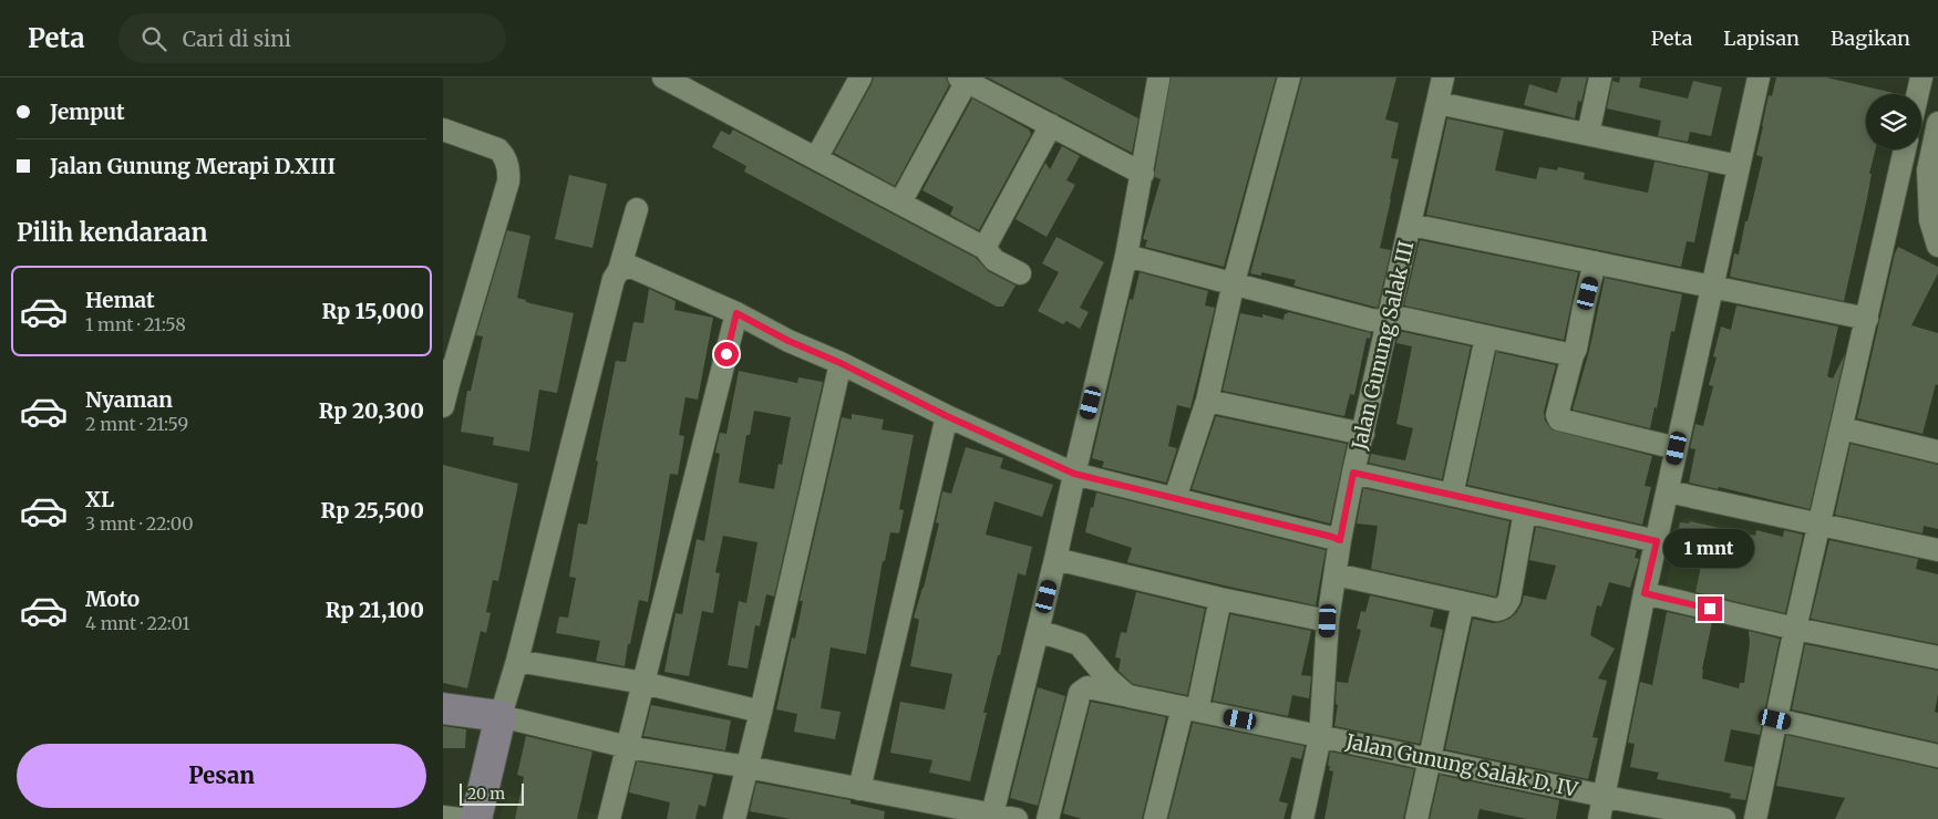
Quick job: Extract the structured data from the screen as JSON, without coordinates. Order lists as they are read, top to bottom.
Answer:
{
  "streets": {
    "street": ["Jalan Gunung Salak III", "Jalan Gunung Salak D. IV"]
  },
  "crossings": [
    ["Jalan Gunung Salak III", "Jalan Gunung Salak D. IV"]
  ],
  "scale_bar": "20 m",
  "page": {
    "header": "Peta",
    "search": "Cari di sini",
    "nav": ["Peta", "Lapisan", "Bagikan"],
    "banner": ["Jemput", "Jalan Gunung Merapi D.XIII"],
    "heading": "Pilih kendaraan",
    "list": [
      {
        "name": "Hemat",
        "note": "1 mnt · 21:58",
        "value": "Rp 15,000"
      },
      {
        "name": "Nyaman",
        "note": "2 mnt · 21:59",
        "value": "Rp 20,300"
      },
      {
        "name": "XL",
        "note": "3 mnt · 22:00",
        "value": "Rp 25,500"
      },
      {
        "name": "Moto",
        "note": "4 mnt · 22:01",
        "value": "Rp 21,100"
      }
    ],
    "bubble": "1 mnt",
    "buttons": "Pesan",
    "scale": "20 m"
  }
}
